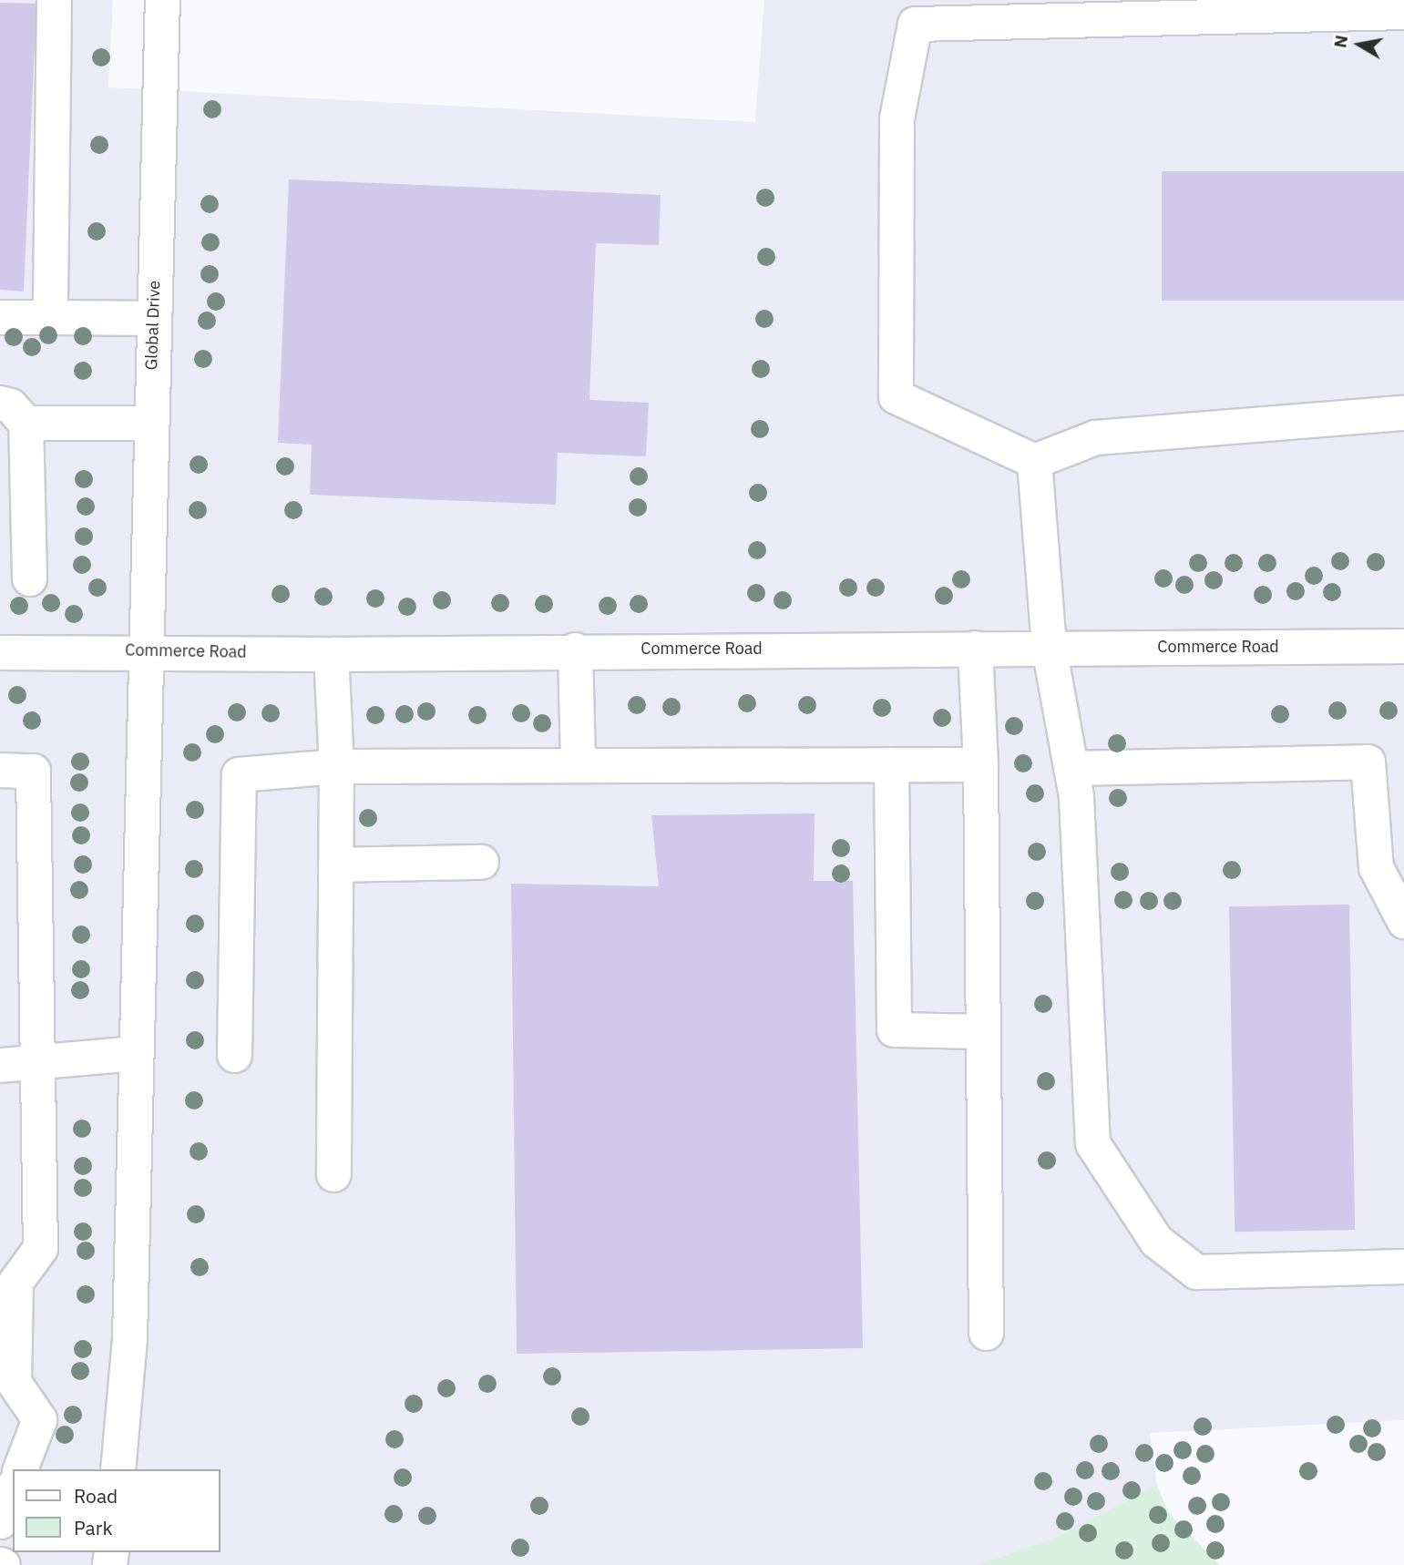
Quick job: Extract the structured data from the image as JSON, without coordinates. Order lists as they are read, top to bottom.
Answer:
{
  "streets": {
    "street": ["Global Drive", "Commerce Road"]
  },
  "crossings": [
    ["Global Drive", "Commerce Road"]
  ],
  "legend": ["Road", "Park"],
  "north": "left"
}
